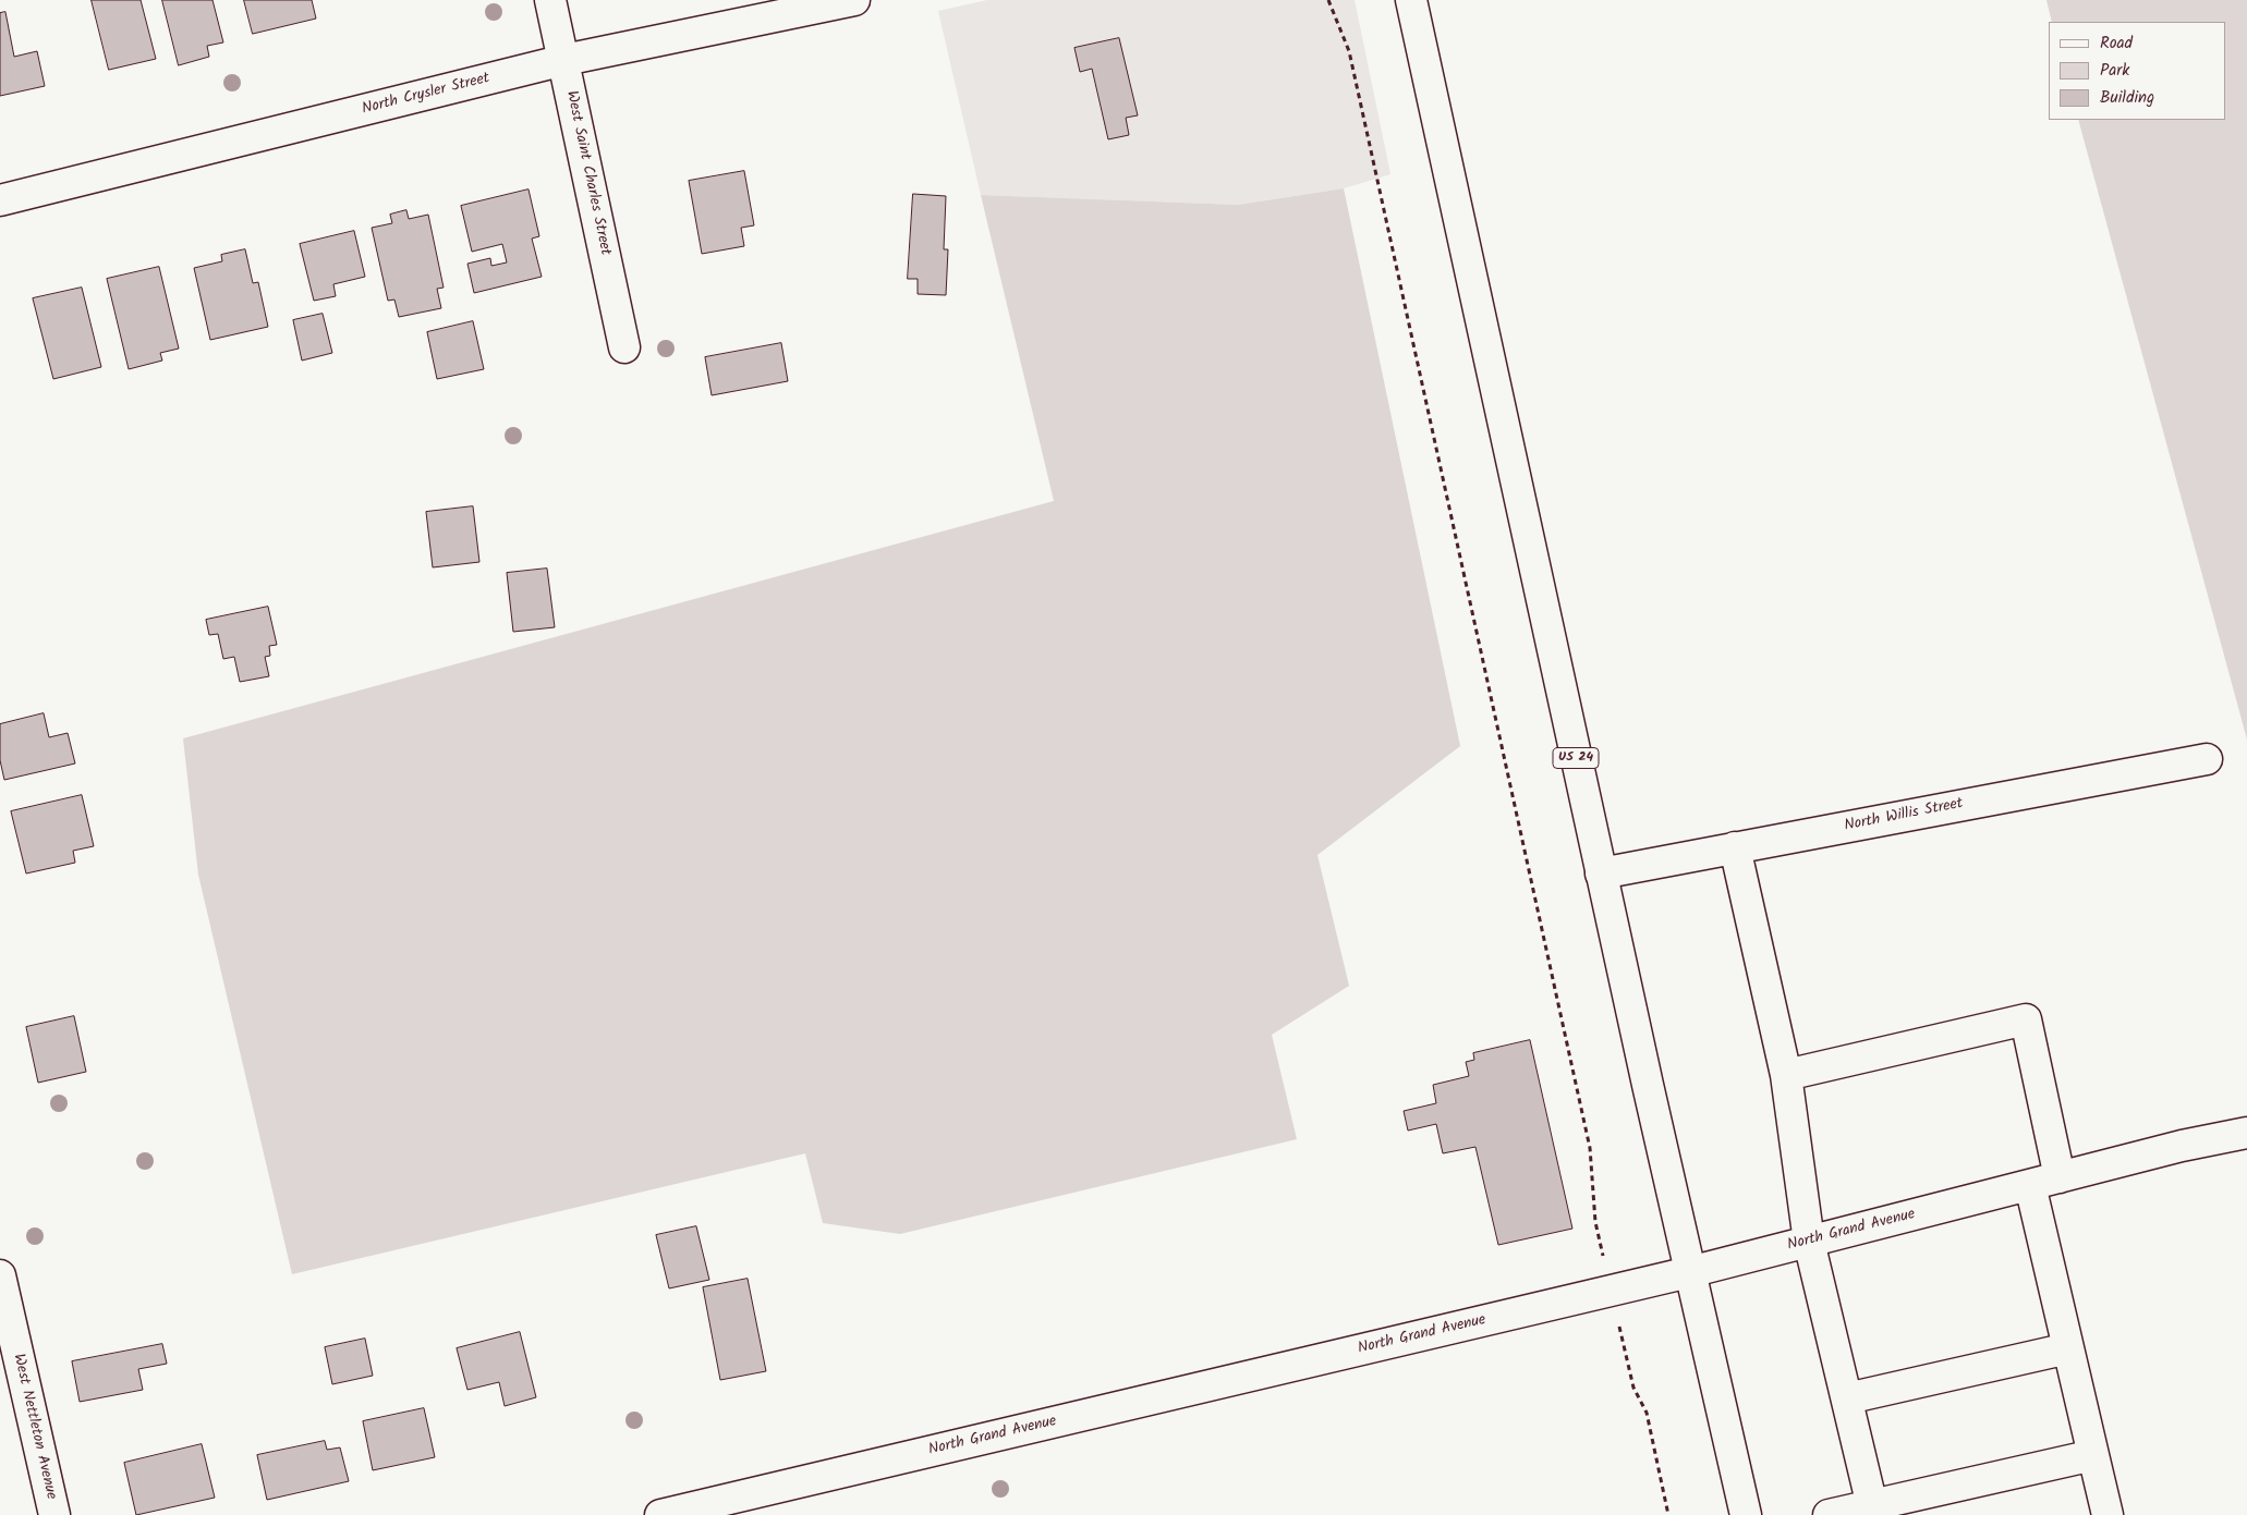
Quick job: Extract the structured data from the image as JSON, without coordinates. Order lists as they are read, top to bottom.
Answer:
{
  "streets": {
    "street": [
      "North Crysler Street",
      "West Saint Charles Street",
      "US 24",
      "North Willis Street",
      "North Grand Avenue",
      "West Nettleton Avenue"
    ]
  },
  "crossings": [
    ["North Crysler Street", "West Saint Charles Street"],
    ["US 24", "North Willis Street"],
    ["US 24", "North Grand Avenue"]
  ],
  "legend": ["Road", "Park", "Building"]
}
